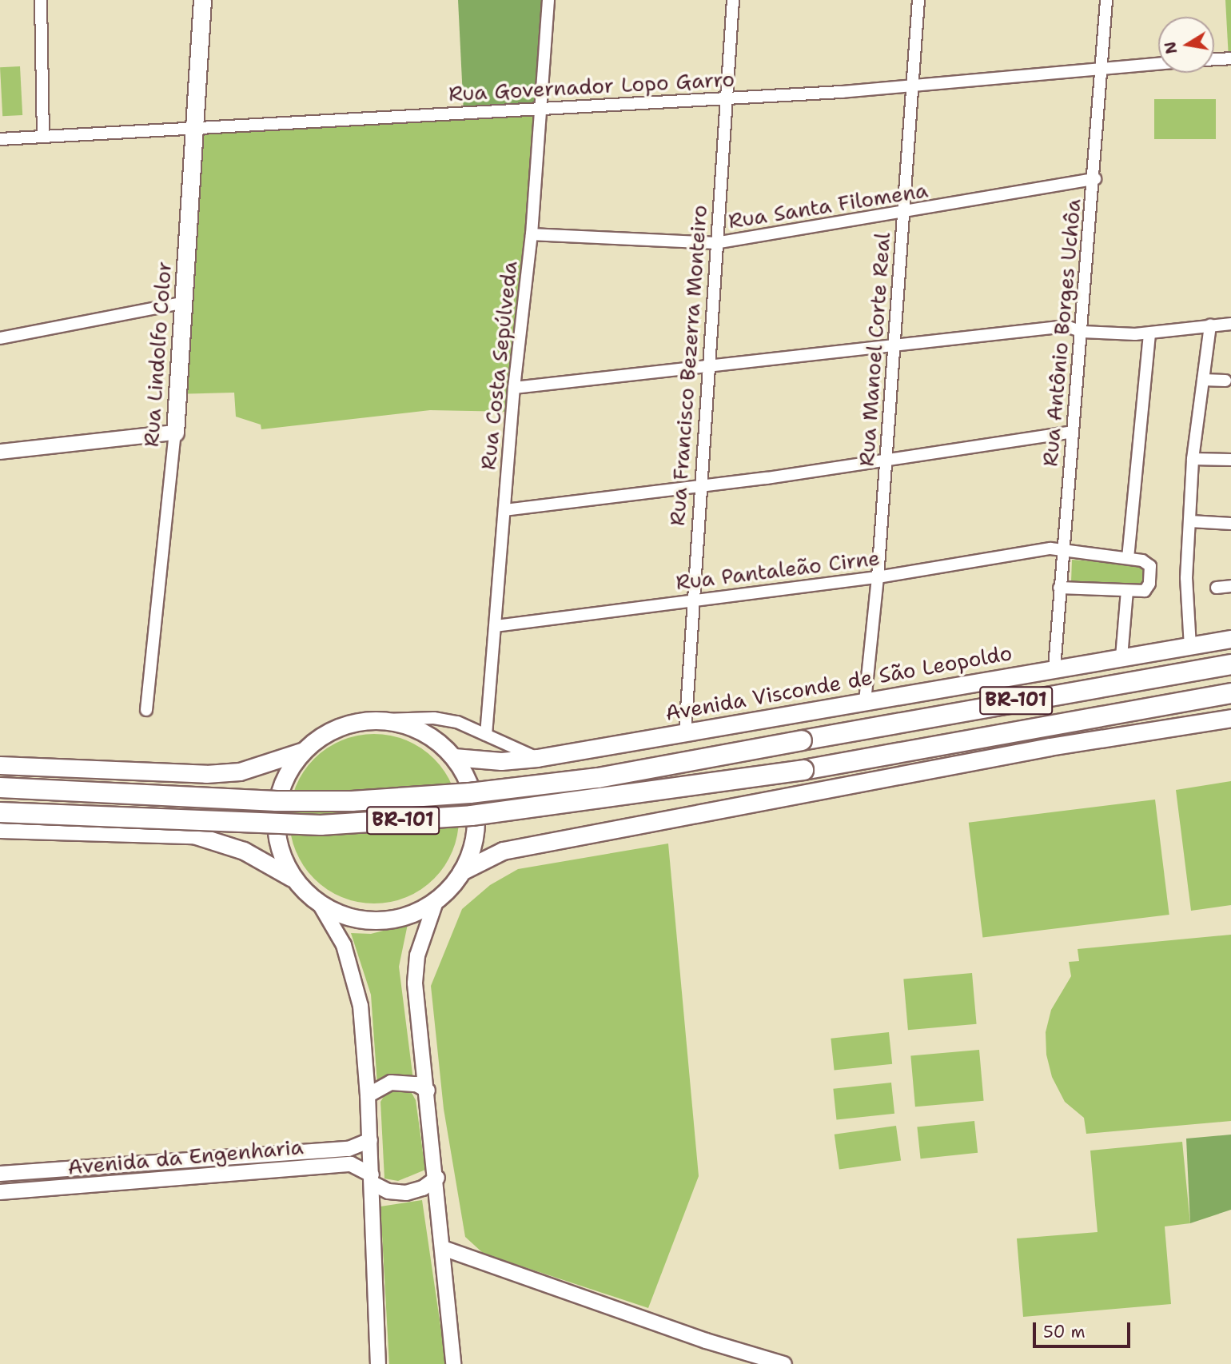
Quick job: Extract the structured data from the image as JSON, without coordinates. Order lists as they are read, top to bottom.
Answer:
{
  "streets": {
    "highway": ["BR-101"],
    "main road": ["Rua Lindolfo Color", "Avenida Visconde de São Leopoldo"],
    "street": [
      "Rua Governador Lopo Garro",
      "Rua Santa Filomena",
      "Rua Antônio Borges Uchôa",
      "Rua Manoel Corte Real",
      "Rua Costa Sepúlveda",
      "Rua Francisco Bezerra Monteiro",
      "Rua Pantaleão Cirne",
      "Avenida da Engenharia"
    ]
  },
  "crossings": [
    ["Rua Governador Lopo Garro", "Rua Antônio Borges Uchôa"],
    ["Rua Governador Lopo Garro", "Rua Manoel Corte Real"],
    ["Rua Governador Lopo Garro", "Rua Lindolfo Color"],
    ["Rua Governador Lopo Garro", "Rua Costa Sepúlveda"],
    ["Rua Governador Lopo Garro", "Rua Francisco Bezerra Monteiro"],
    ["Rua Santa Filomena", "Rua Antônio Borges Uchôa"],
    ["Rua Santa Filomena", "Rua Manoel Corte Real"],
    ["Rua Santa Filomena", "Rua Costa Sepúlveda"],
    ["Rua Santa Filomena", "Rua Francisco Bezerra Monteiro"],
    ["Rua Antônio Borges Uchôa", "Rua Pantaleão Cirne"],
    ["Rua Antônio Borges Uchôa", "Avenida Visconde de São Leopoldo"],
    ["Rua Manoel Corte Real", "Rua Pantaleão Cirne"],
    ["Rua Manoel Corte Real", "Avenida Visconde de São Leopoldo"],
    ["Rua Costa Sepúlveda", "Rua Pantaleão Cirne"],
    ["Rua Francisco Bezerra Monteiro", "Rua Pantaleão Cirne"],
    ["Rua Francisco Bezerra Monteiro", "Avenida Visconde de São Leopoldo"]
  ],
  "scale_bar": "50 m",
  "north": "left"
}
